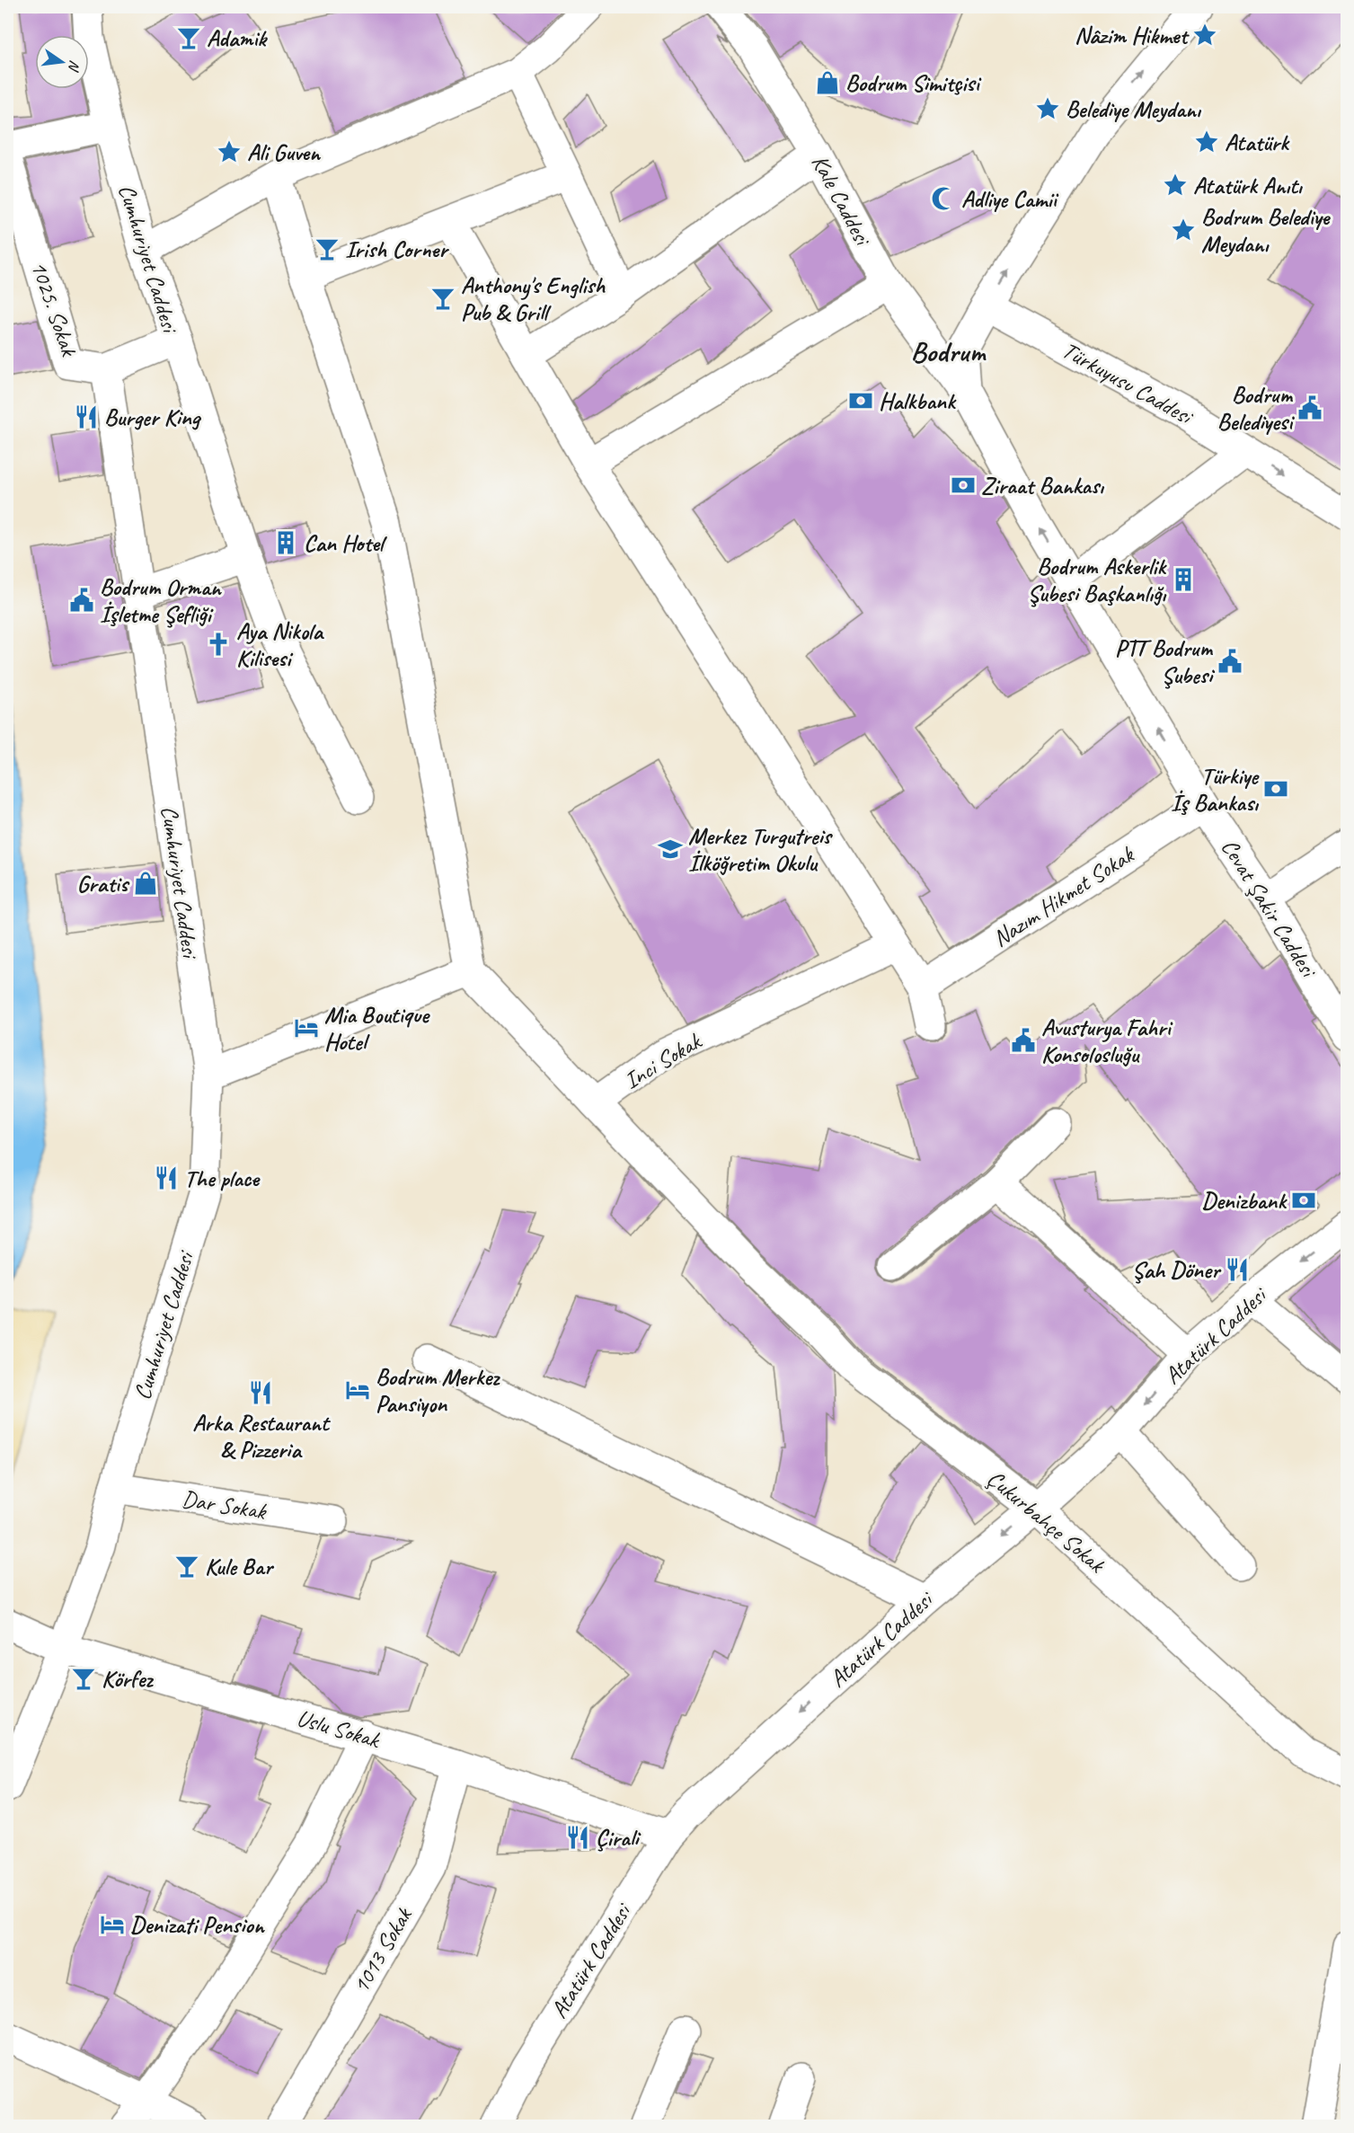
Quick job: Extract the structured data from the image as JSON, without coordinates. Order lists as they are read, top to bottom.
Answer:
{
  "streets": {
    "street": [
      "Kale Caddesi",
      "Cumhuriyet Caddesi",
      "1025. Sokak",
      "Türkuyusu Caddesi",
      "Nazım Hikmet Sokak",
      "Cevat Şakir Caddesi",
      "Inci Sokak",
      "Atatürk Caddesi",
      "Dar Sokak",
      "Çukurbahçe Sokak",
      "Uslu Sokak",
      "1013 Sokak"
    ]
  },
  "crossings": [
    ["Kale Caddesi", "Cevat Şakir Caddesi"],
    ["Cumhuriyet Caddesi", "1025. Sokak"],
    ["Cumhuriyet Caddesi", "Dar Sokak"],
    ["Cumhuriyet Caddesi", "Uslu Sokak"],
    ["Türkuyusu Caddesi", "Cevat Şakir Caddesi"],
    ["Nazım Hikmet Sokak", "Cevat Şakir Caddesi"],
    ["Inci Sokak", "Çukurbahçe Sokak"],
    ["Atatürk Caddesi", "Çukurbahçe Sokak"],
    ["Atatürk Caddesi", "Uslu Sokak"],
    ["Uslu Sokak", "1013 Sokak"]
  ],
  "one_way": ["Cevat Şakir Caddesi", "Atatürk Caddesi"],
  "districts": ["Bodrum"],
  "places": {
    "place": [
      "Nâzim Hikmet",
      "Belediye Meydanı",
      "Atatürk",
      "Ali Guven",
      "Atatürk Anıtı",
      "Bodrum Belediye Meydanı"
    ],
    "bar": [
      "Adamik",
      "Irish Corner",
      "Anthony's English Pub & Grill",
      "Kule Bar",
      "Körfez"
    ],
    "shop": ["Bodrum Simitçisi", "Gratis"],
    "mosque": ["Adliye Camii"],
    "bank": [
      "Halkbank",
      "Ziraat Bankası",
      "Türkiye İş Bankası",
      "Denizbank"
    ],
    "public building": [
      "Bodrum Belediyesi",
      "Bodrum Orman İşletme Şefliği",
      "PTT Bodrum Şubesi",
      "Avusturya Fahri Konsolosluğu"
    ],
    "restaurant": [
      "Burger King",
      "The place",
      "Şah Döner",
      "Arka Restaurant & Pizzeria",
      "Çirali"
    ],
    "building": ["Can Hotel", "Bodrum Askerlik Şubesi Başkanlığı"],
    "church": ["Aya Nikola Kilisesi"],
    "school or university": ["Merkez Turgutreis İlköğretim Okulu"],
    "hotel": ["Mia Boutique Hotel", "Bodrum Merkez Pansiyon", "Denizati Pension"]
  },
  "north": "right"
}
